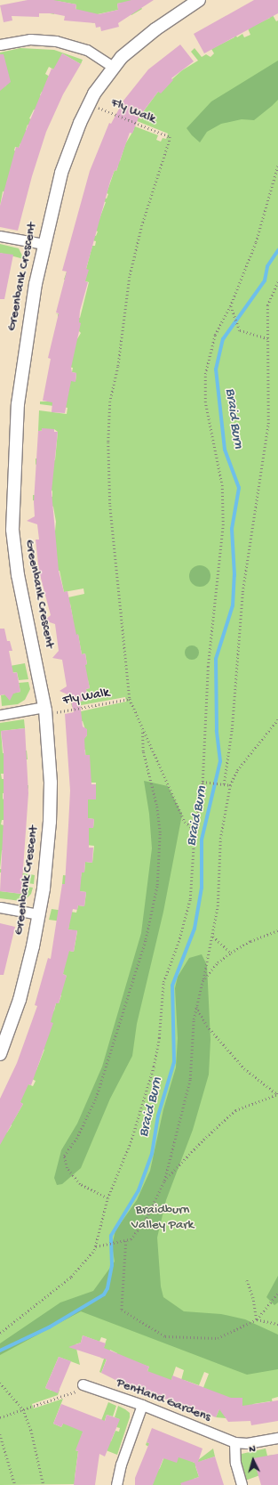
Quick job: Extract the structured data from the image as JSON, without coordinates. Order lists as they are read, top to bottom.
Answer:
{
  "streets": {
    "street": ["Greenbank Crescent", "Pentland Gardens"],
    "path": ["Fly Walk"]
  },
  "crossings": [
    ["Fly Walk", "Greenbank Crescent"]
  ],
  "water": ["Braid Burn"],
  "parks": ["Braidburn Valley Park"],
  "north": "top"
}
